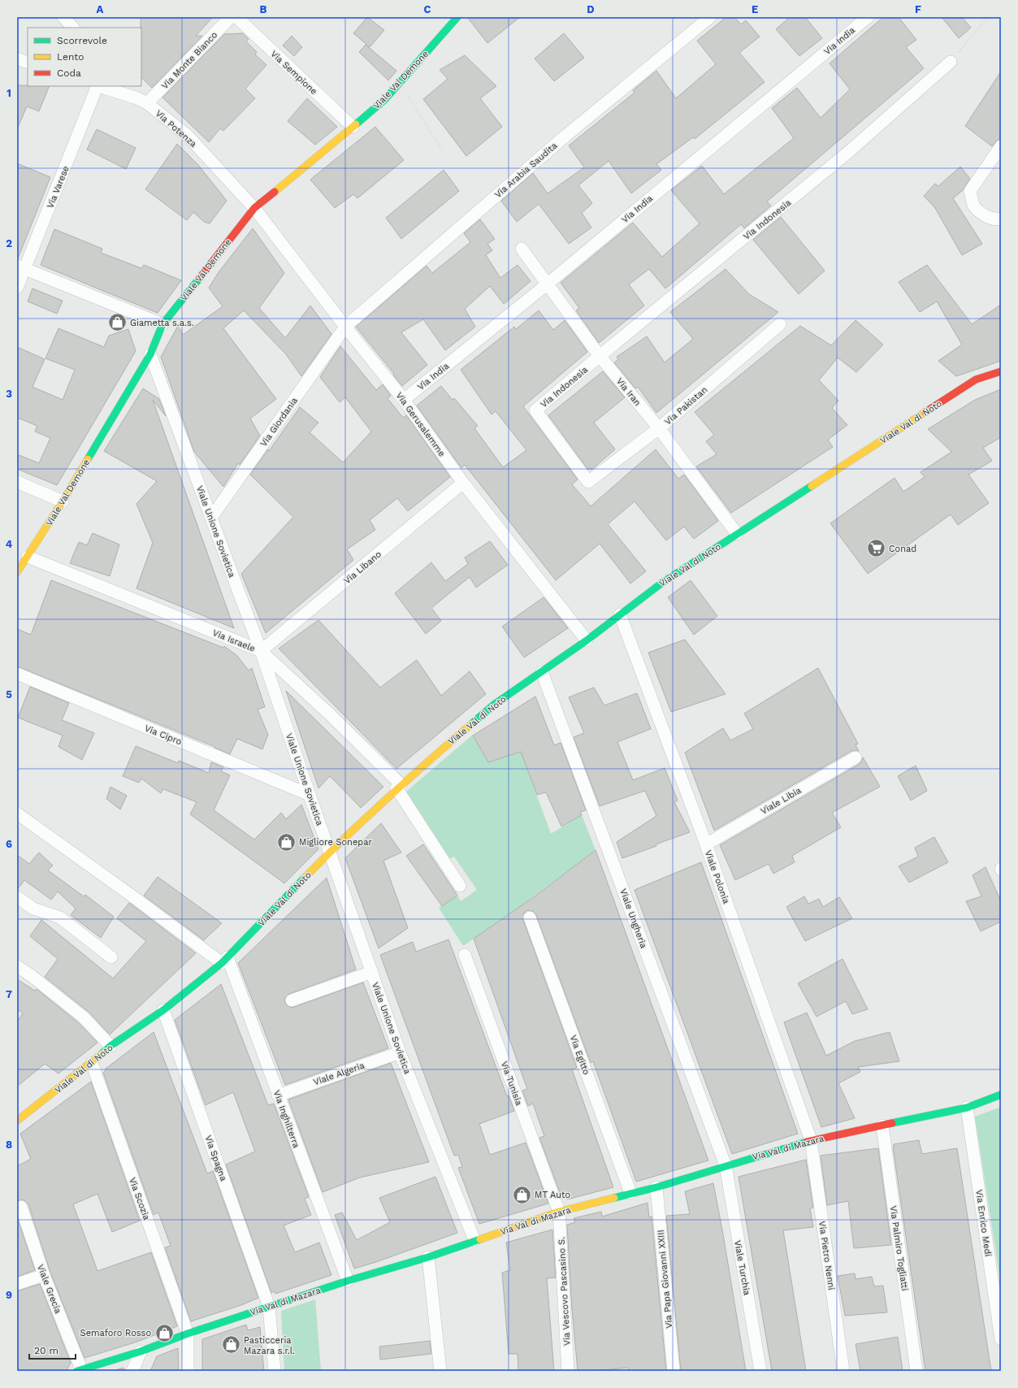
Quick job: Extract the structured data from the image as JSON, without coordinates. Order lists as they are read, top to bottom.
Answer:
{
  "streets": {
    "street": [
      "Via India",
      "Via Monte Bianco",
      "Via Sempione",
      "Viale Val Demone",
      "Via Potenza",
      "Via Arabia Saudita",
      "Via Varese",
      "Via Indonesia",
      "Via Iran",
      "Via Pakistan",
      "Via Giordania",
      "Viale Val di Noto",
      "Via Gerusalemme",
      "Viale Unione Sovietica",
      "Via Libano",
      "Via Israele",
      "Via Cipro",
      "Viale Libia",
      "Viale Polonia",
      "Viale Ungheria",
      "Via Egitto",
      "Viale Algeria",
      "Via Tunisia",
      "Via Inghilterra",
      "Via Val di Mazara",
      "Via Spagna",
      "Via Scozia",
      "Via Enrico Medi",
      "Via Palmiro Togliatti",
      "Via Pietro Nenni",
      "Viale Turchia",
      "Via Papa Giovanni XXIII",
      "Viale Grecia",
      "Via Vescovo Pascasino S."
    ]
  },
  "crossings": [
    ["Via India", "Via Iran"],
    ["Via India", "Via Gerusalemme"],
    ["Via Monte Bianco", "Via Potenza"],
    ["Via Sempione", "Viale Val Demone"],
    ["Viale Val Demone", "Via Potenza"],
    ["Viale Val Demone", "Via Gerusalemme"],
    ["Viale Val Demone", "Viale Unione Sovietica"],
    ["Viale Val Demone", "Via Israele"],
    ["Via Potenza", "Via Gerusalemme"],
    ["Via Arabia Saudita", "Via Giordania"],
    ["Via Arabia Saudita", "Via Gerusalemme"],
    ["Via Indonesia", "Via Iran"],
    ["Via Indonesia", "Via Pakistan"],
    ["Via Iran", "Via Pakistan"],
    ["Via Iran", "Viale Val di Noto"],
    ["Via Giordania", "Via Gerusalemme"],
    ["Via Giordania", "Viale Unione Sovietica"],
    ["Viale Val di Noto", "Via Gerusalemme"],
    ["Viale Val di Noto", "Viale Unione Sovietica"],
    ["Viale Val di Noto", "Via Israele"],
    ["Viale Val di Noto", "Viale Polonia"],
    ["Viale Val di Noto", "Viale Ungheria"],
    ["Viale Val di Noto", "Via Inghilterra"],
    ["Viale Val di Noto", "Via Spagna"],
    ["Viale Val di Noto", "Via Scozia"],
    ["Via Gerusalemme", "Via Libano"],
    ["Viale Unione Sovietica", "Via Libano"],
    ["Viale Unione Sovietica", "Via Israele"],
    ["Viale Unione Sovietica", "Via Cipro"],
    ["Viale Unione Sovietica", "Viale Algeria"],
    ["Viale Unione Sovietica", "Via Val di Mazara"],
    ["Via Libano", "Via Israele"],
    ["Viale Libia", "Viale Polonia"],
    ["Viale Polonia", "Via Val di Mazara"],
    ["Viale Polonia", "Via Pietro Nenni"],
    ["Viale Ungheria", "Via Val di Mazara"],
    ["Viale Ungheria", "Viale Turchia"],
    ["Via Egitto", "Via Val di Mazara"],
    ["Viale Algeria", "Via Inghilterra"],
    ["Via Tunisia", "Via Val di Mazara"],
    ["Via Tunisia", "Via Vescovo Pascasino S."],
    ["Via Inghilterra", "Via Val di Mazara"],
    ["Via Val di Mazara", "Via Spagna"],
    ["Via Val di Mazara", "Via Scozia"],
    ["Via Val di Mazara", "Via Enrico Medi"],
    ["Via Val di Mazara", "Via Palmiro Togliatti"],
    ["Via Val di Mazara", "Via Pietro Nenni"],
    ["Via Val di Mazara", "Viale Turchia"],
    ["Via Val di Mazara", "Via Papa Giovanni XXIII"],
    ["Via Val di Mazara", "Viale Grecia"],
    ["Via Val di Mazara", "Via Vescovo Pascasino S."]
  ],
  "places": {
    "shop": [
      "Giametta s.a.s.",
      "Migliore Sonepar",
      "MT Auto",
      "Semaforo Rosso",
      "Pasticceria Mazara s.r.l."
    ],
    "supermarket": ["Conad"]
  },
  "legend": ["Scorrevole", "Lento", "Coda"],
  "scale_bar": "20 m",
  "grid": {
    "columns": [
      "A",
      "B",
      "C",
      "D",
      "E",
      "F"
    ],
    "rows": [
      "1",
      "2",
      "3",
      "4",
      "5",
      "6",
      "7",
      "8",
      "9"
    ]
  }
}
